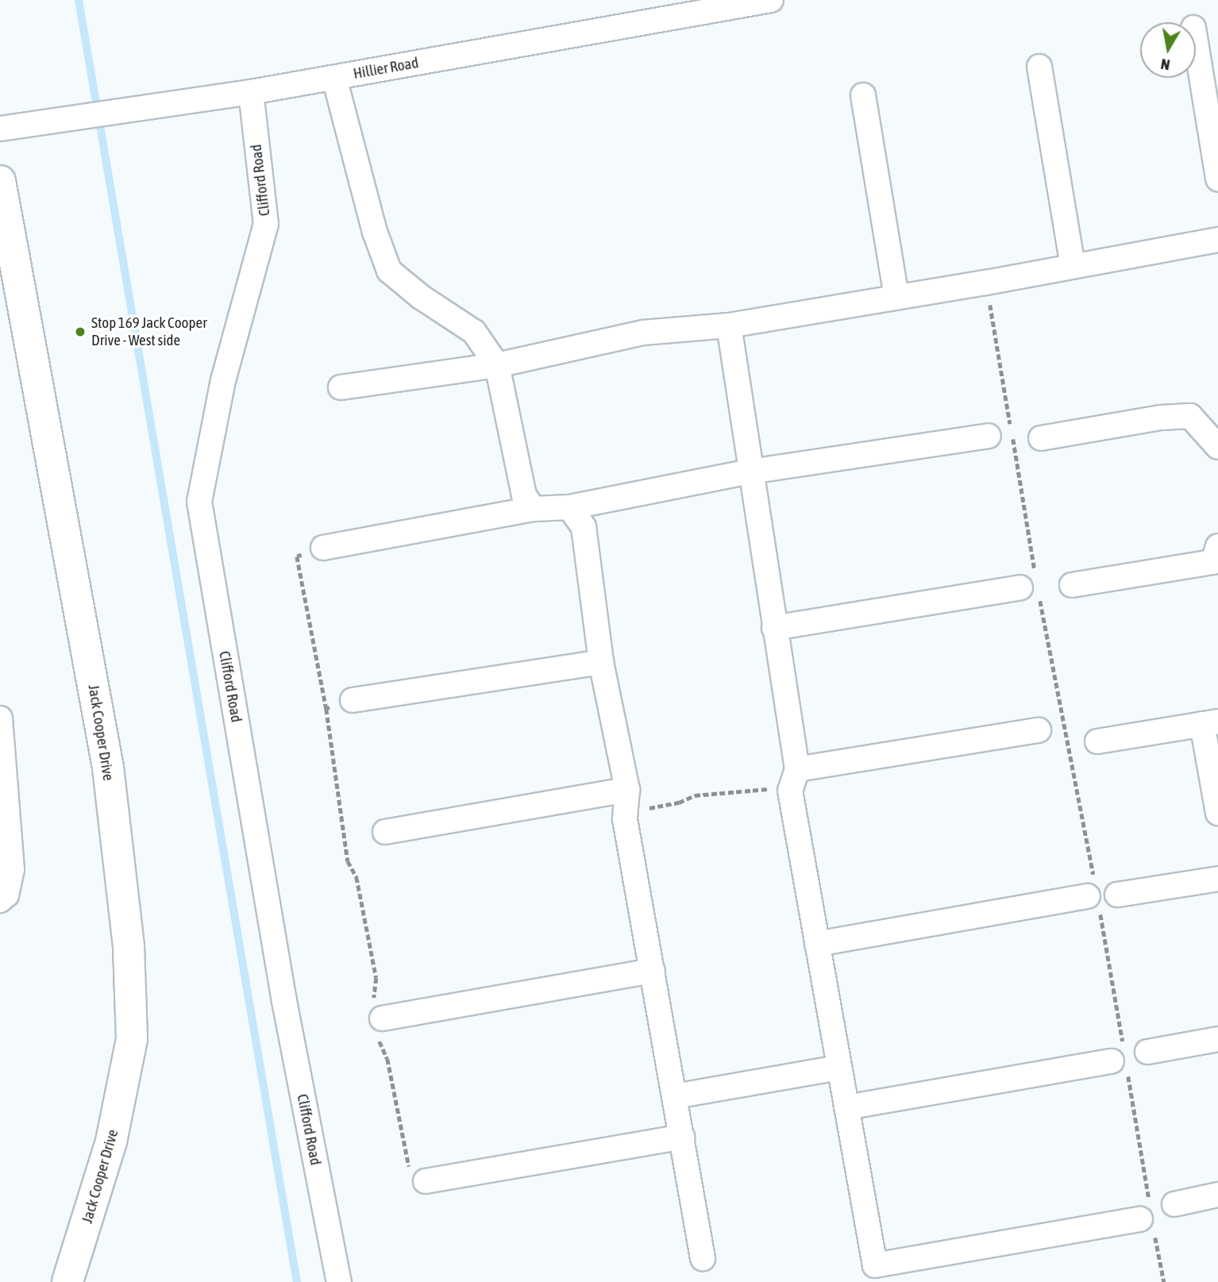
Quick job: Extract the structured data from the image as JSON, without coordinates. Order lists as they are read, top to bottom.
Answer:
{
  "streets": {
    "main road": ["Jack Cooper Drive"],
    "street": ["Hillier Road", "Clifford Road"]
  },
  "crossings": [
    ["Hillier Road", "Clifford Road"]
  ],
  "places": ["Stop 169 Jack Cooper Drive - West side"],
  "north": "bottom"
}
